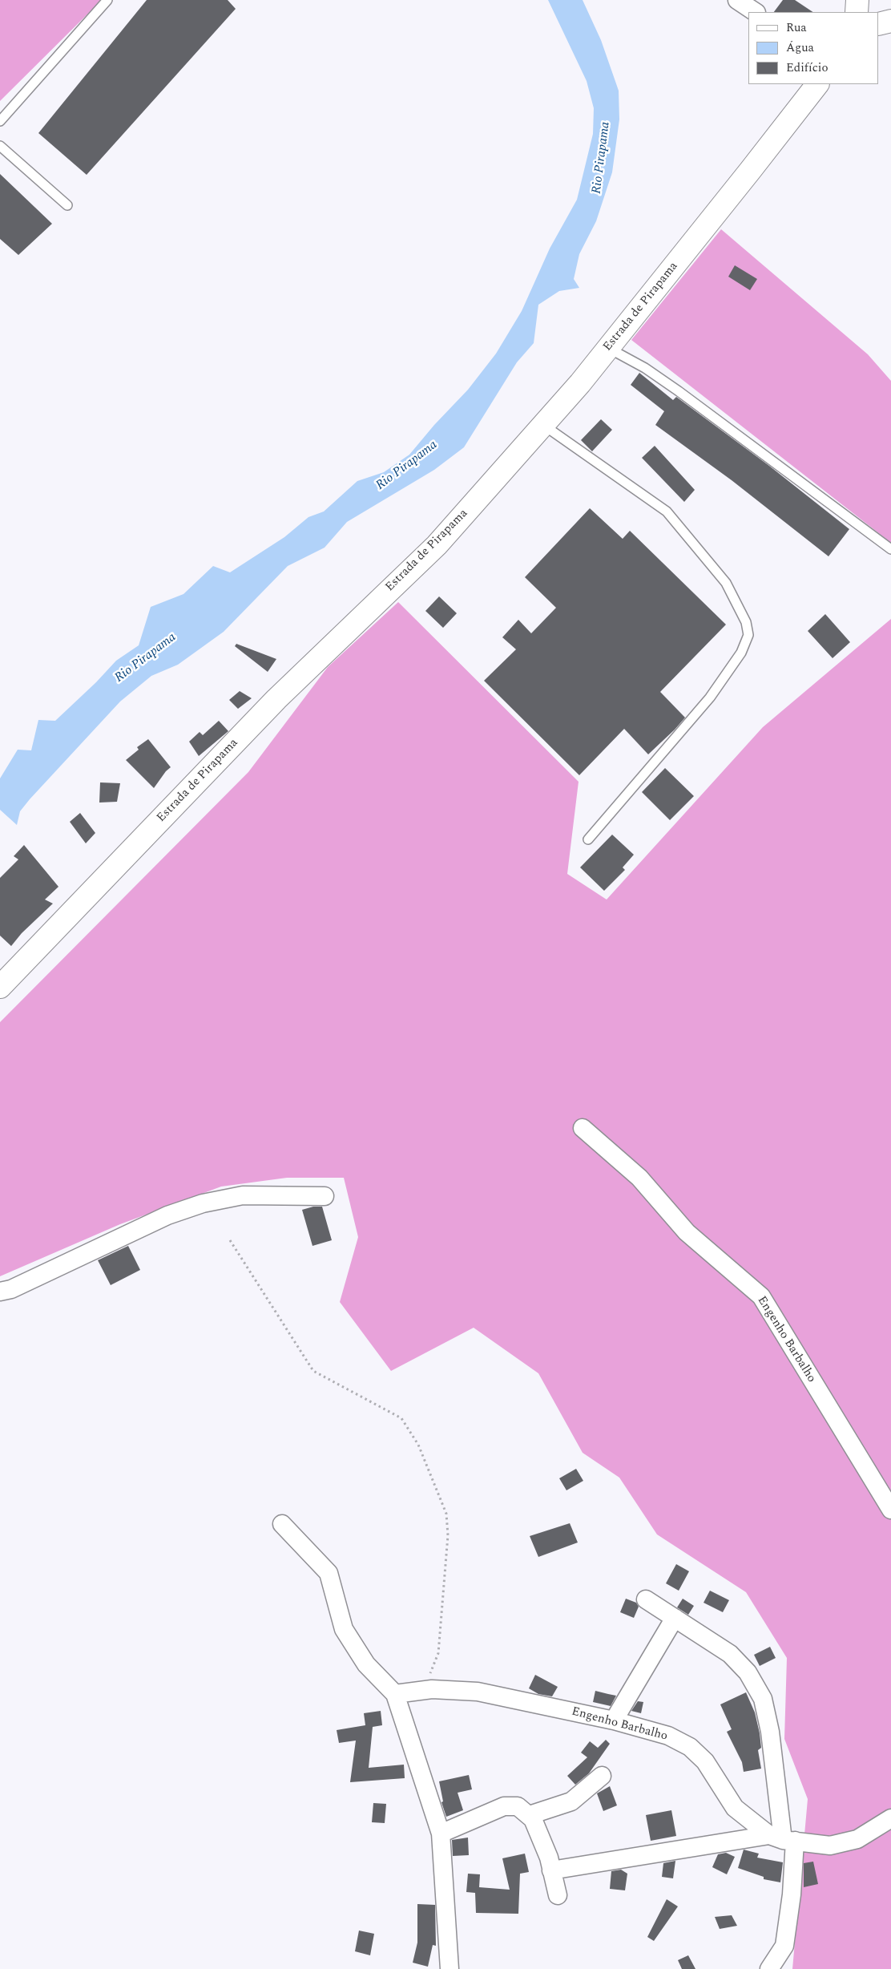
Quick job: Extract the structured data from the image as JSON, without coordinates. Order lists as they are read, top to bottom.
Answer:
{
  "streets": {
    "main road": ["Estrada de Pirapama"],
    "street": ["Engenho Barbalho"]
  },
  "water": ["Rio Pirapama"],
  "legend": ["Rua", "Água", "Edifício"]
}
